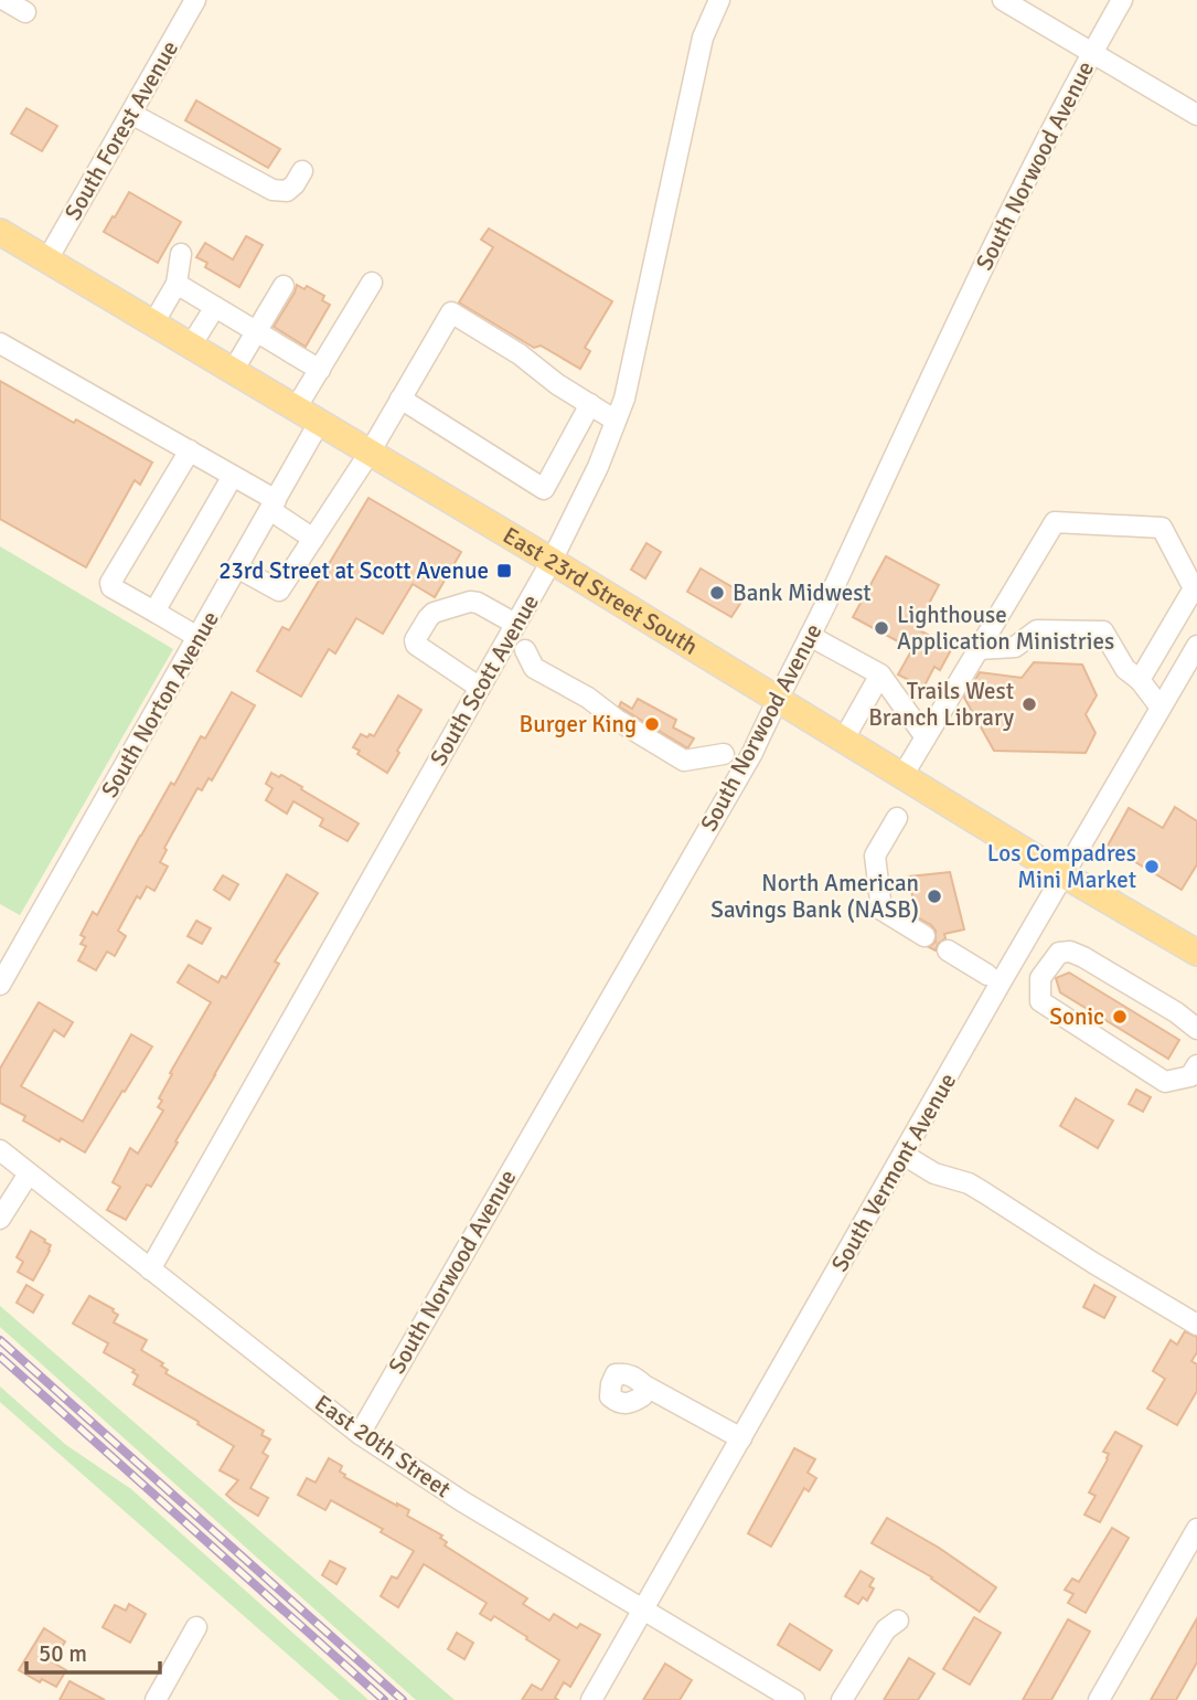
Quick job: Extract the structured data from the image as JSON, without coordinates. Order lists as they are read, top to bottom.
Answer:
{
  "streets": {
    "main road": ["East 23rd Street South"],
    "street": [
      "South Forest Avenue",
      "South Norwood Avenue",
      "South Scott Avenue",
      "South Norton Avenue",
      "South Vermont Avenue",
      "East 20th Street"
    ]
  },
  "crossings": [
    ["South Forest Avenue", "East 23rd Street South"],
    ["South Norwood Avenue", "East 23rd Street South"],
    ["South Norwood Avenue", "East 20th Street"],
    ["East 23rd Street South", "South Scott Avenue"],
    ["East 23rd Street South", "South Norton Avenue"],
    ["East 23rd Street South", "South Vermont Avenue"],
    ["South Scott Avenue", "East 20th Street"],
    ["South Vermont Avenue", "East 20th Street"]
  ],
  "places": {
    "transit": ["23rd Street at Scott Avenue"],
    "other": [
      "Bank Midwest",
      "Lighthouse Application Ministries",
      "Trails West Branch Library",
      "Burger King",
      "Los Compadres Mini Market",
      "North American Savings Bank (NASB)",
      "Sonic"
    ]
  },
  "scale_bar": "50 m"
}
